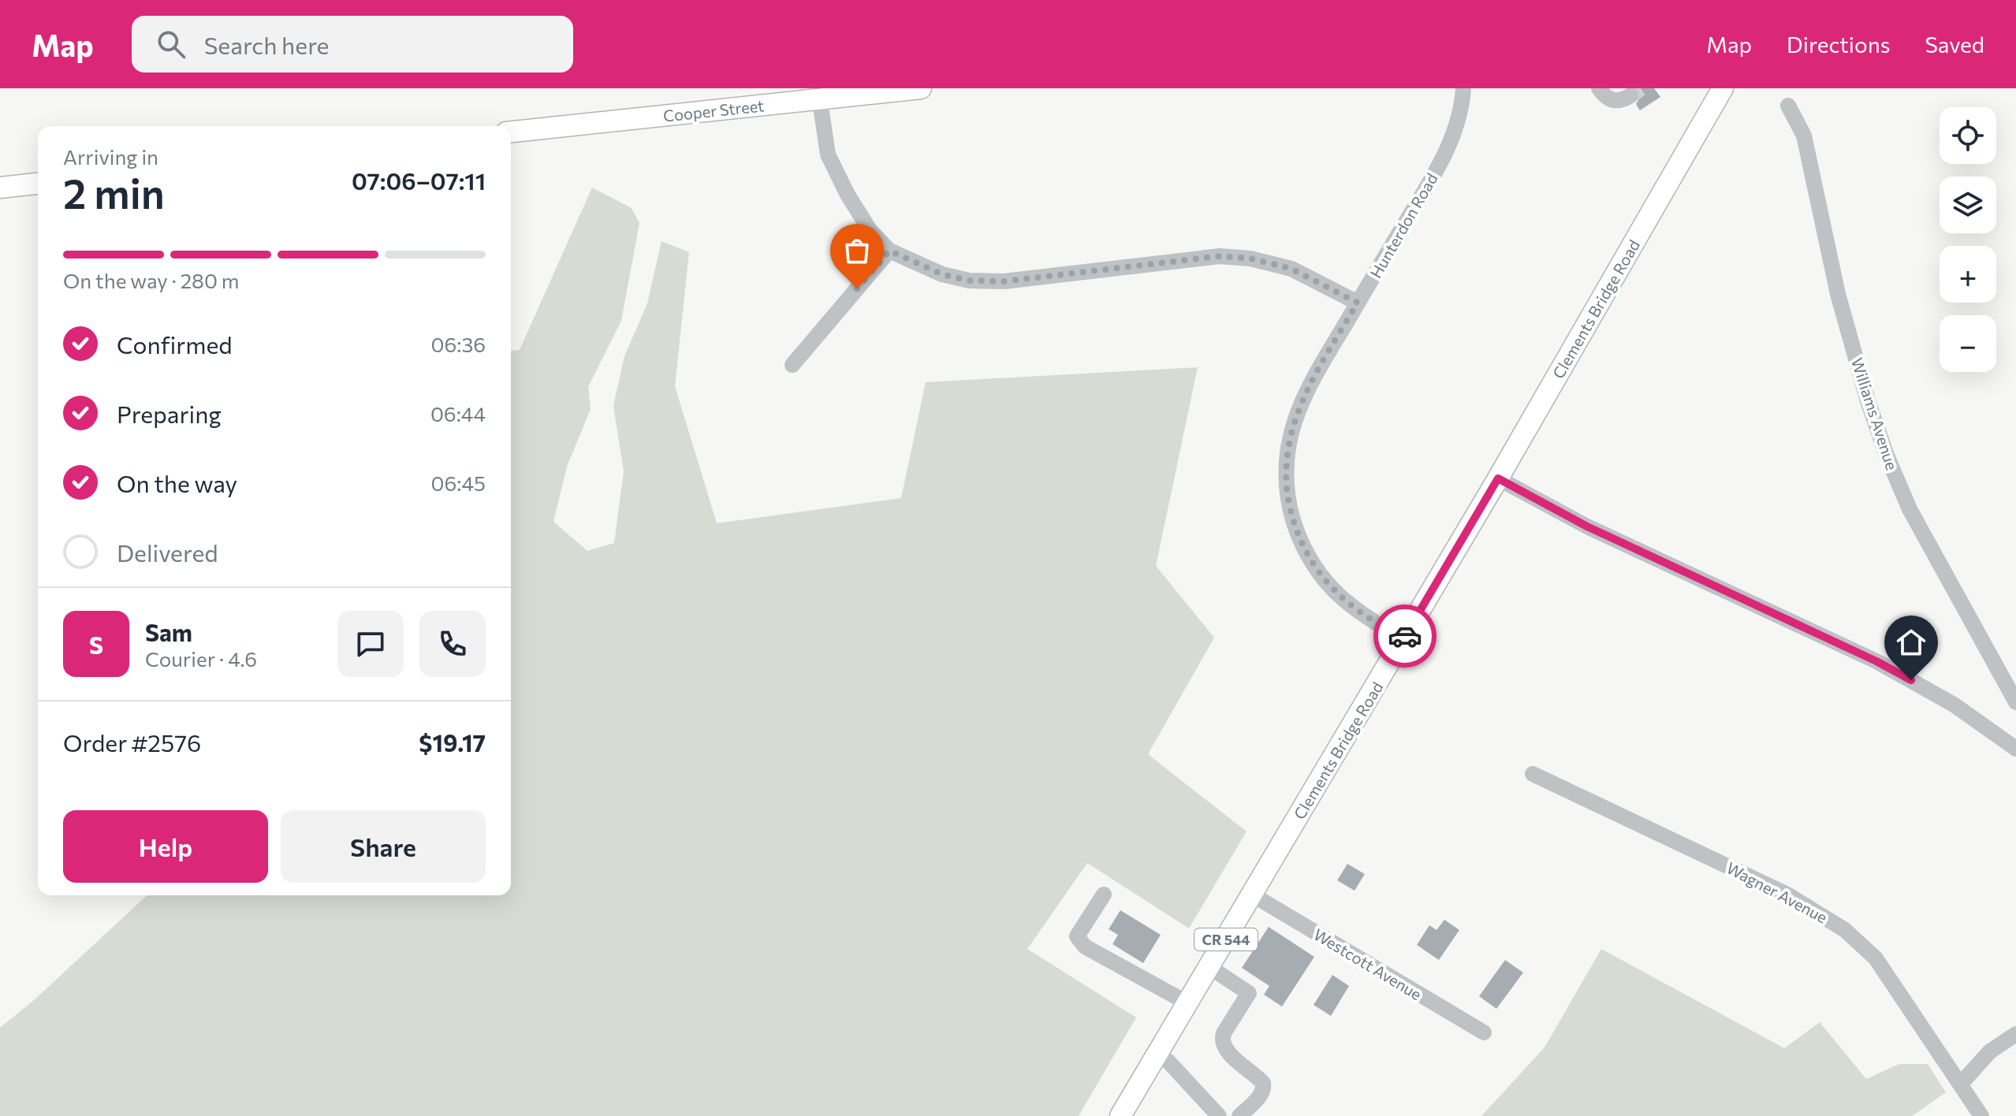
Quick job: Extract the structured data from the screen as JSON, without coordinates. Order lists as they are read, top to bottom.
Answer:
{
  "streets": {
    "main road": ["Cooper Street", "Clements Bridge Road", "CR 544"],
    "street": [
      "Hunterdon Road",
      "Williams Avenue",
      "Wagner Avenue",
      "Westcott Avenue"
    ]
  },
  "crossings": [
    ["Hunterdon Road", "Clements Bridge Road"],
    ["Clements Bridge Road", "Westcott Avenue"]
  ],
  "page": {
    "header": "Map",
    "search": "Search here",
    "nav": ["Map", "Directions", "Saved"],
    "map_buttons": ["+", "−"],
    "heading": ["2 min", "Arriving in", "07:06–07:11"],
    "panel": [
      "Sam",
      "Courier · 4.6",
      "Order #2576",
      "$19.17"
    ],
    "bar": "On the way · 280 m",
    "list": [
      ["Confirmed", "06:36"],
      ["Preparing", "06:44"],
      ["On the way", "06:45"],
      "Delivered"
    ],
    "round": "S",
    "buttons": ["Help", "Share"]
  }
}
